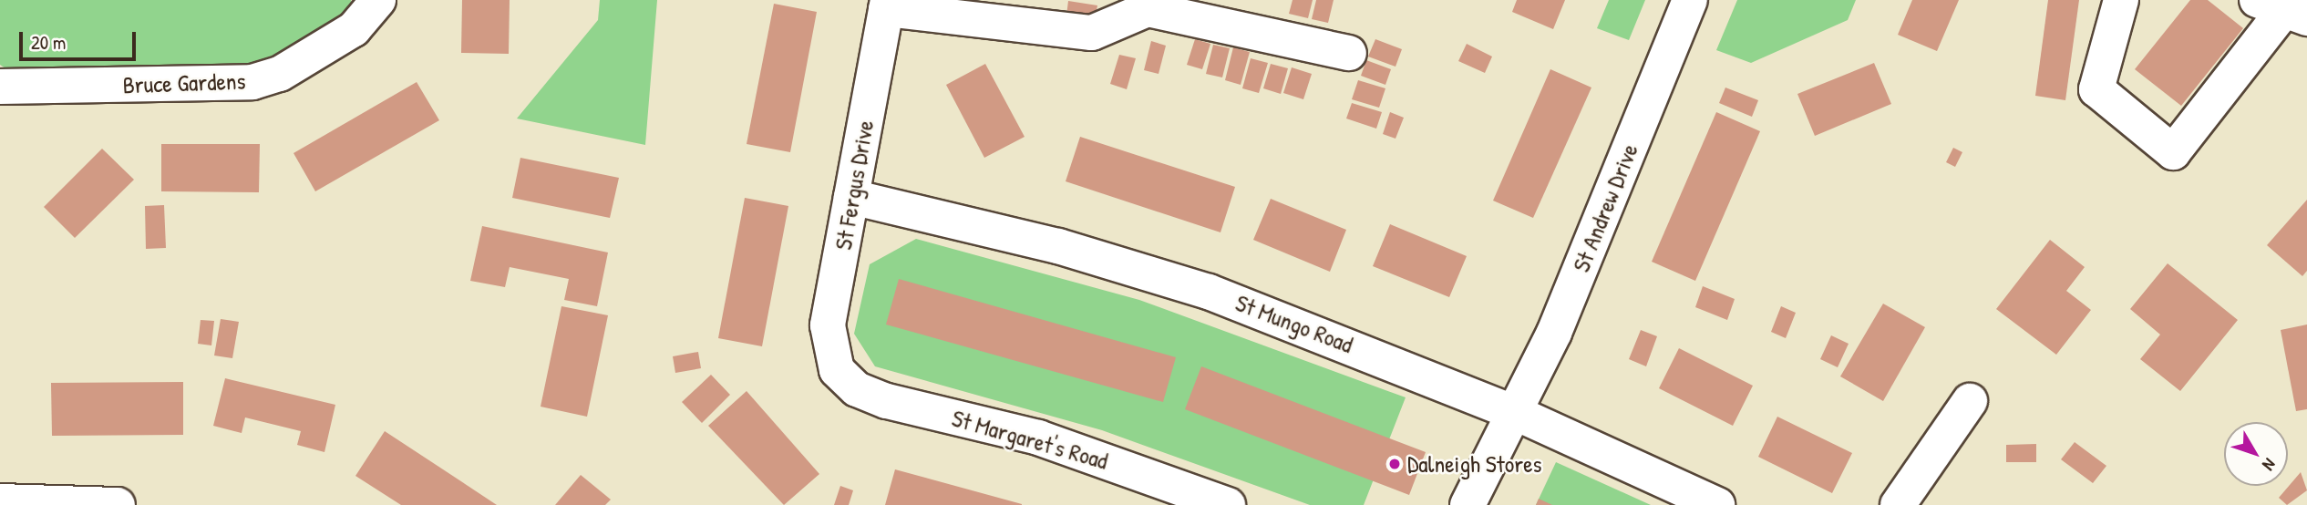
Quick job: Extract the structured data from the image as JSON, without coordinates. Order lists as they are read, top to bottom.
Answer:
{
  "streets": {
    "street": [
      "Bruce Gardens",
      "St Fergus Drive",
      "St Andrew Drive",
      "St Mungo Road",
      "St Margaret's Road"
    ]
  },
  "crossings": [
    ["St Fergus Drive", "St Mungo Road"],
    ["St Fergus Drive", "St Margaret's Road"],
    ["St Andrew Drive", "St Mungo Road"]
  ],
  "places": ["Dalneigh Stores"],
  "scale_bar": "20 m",
  "north": "bottom right"
}
